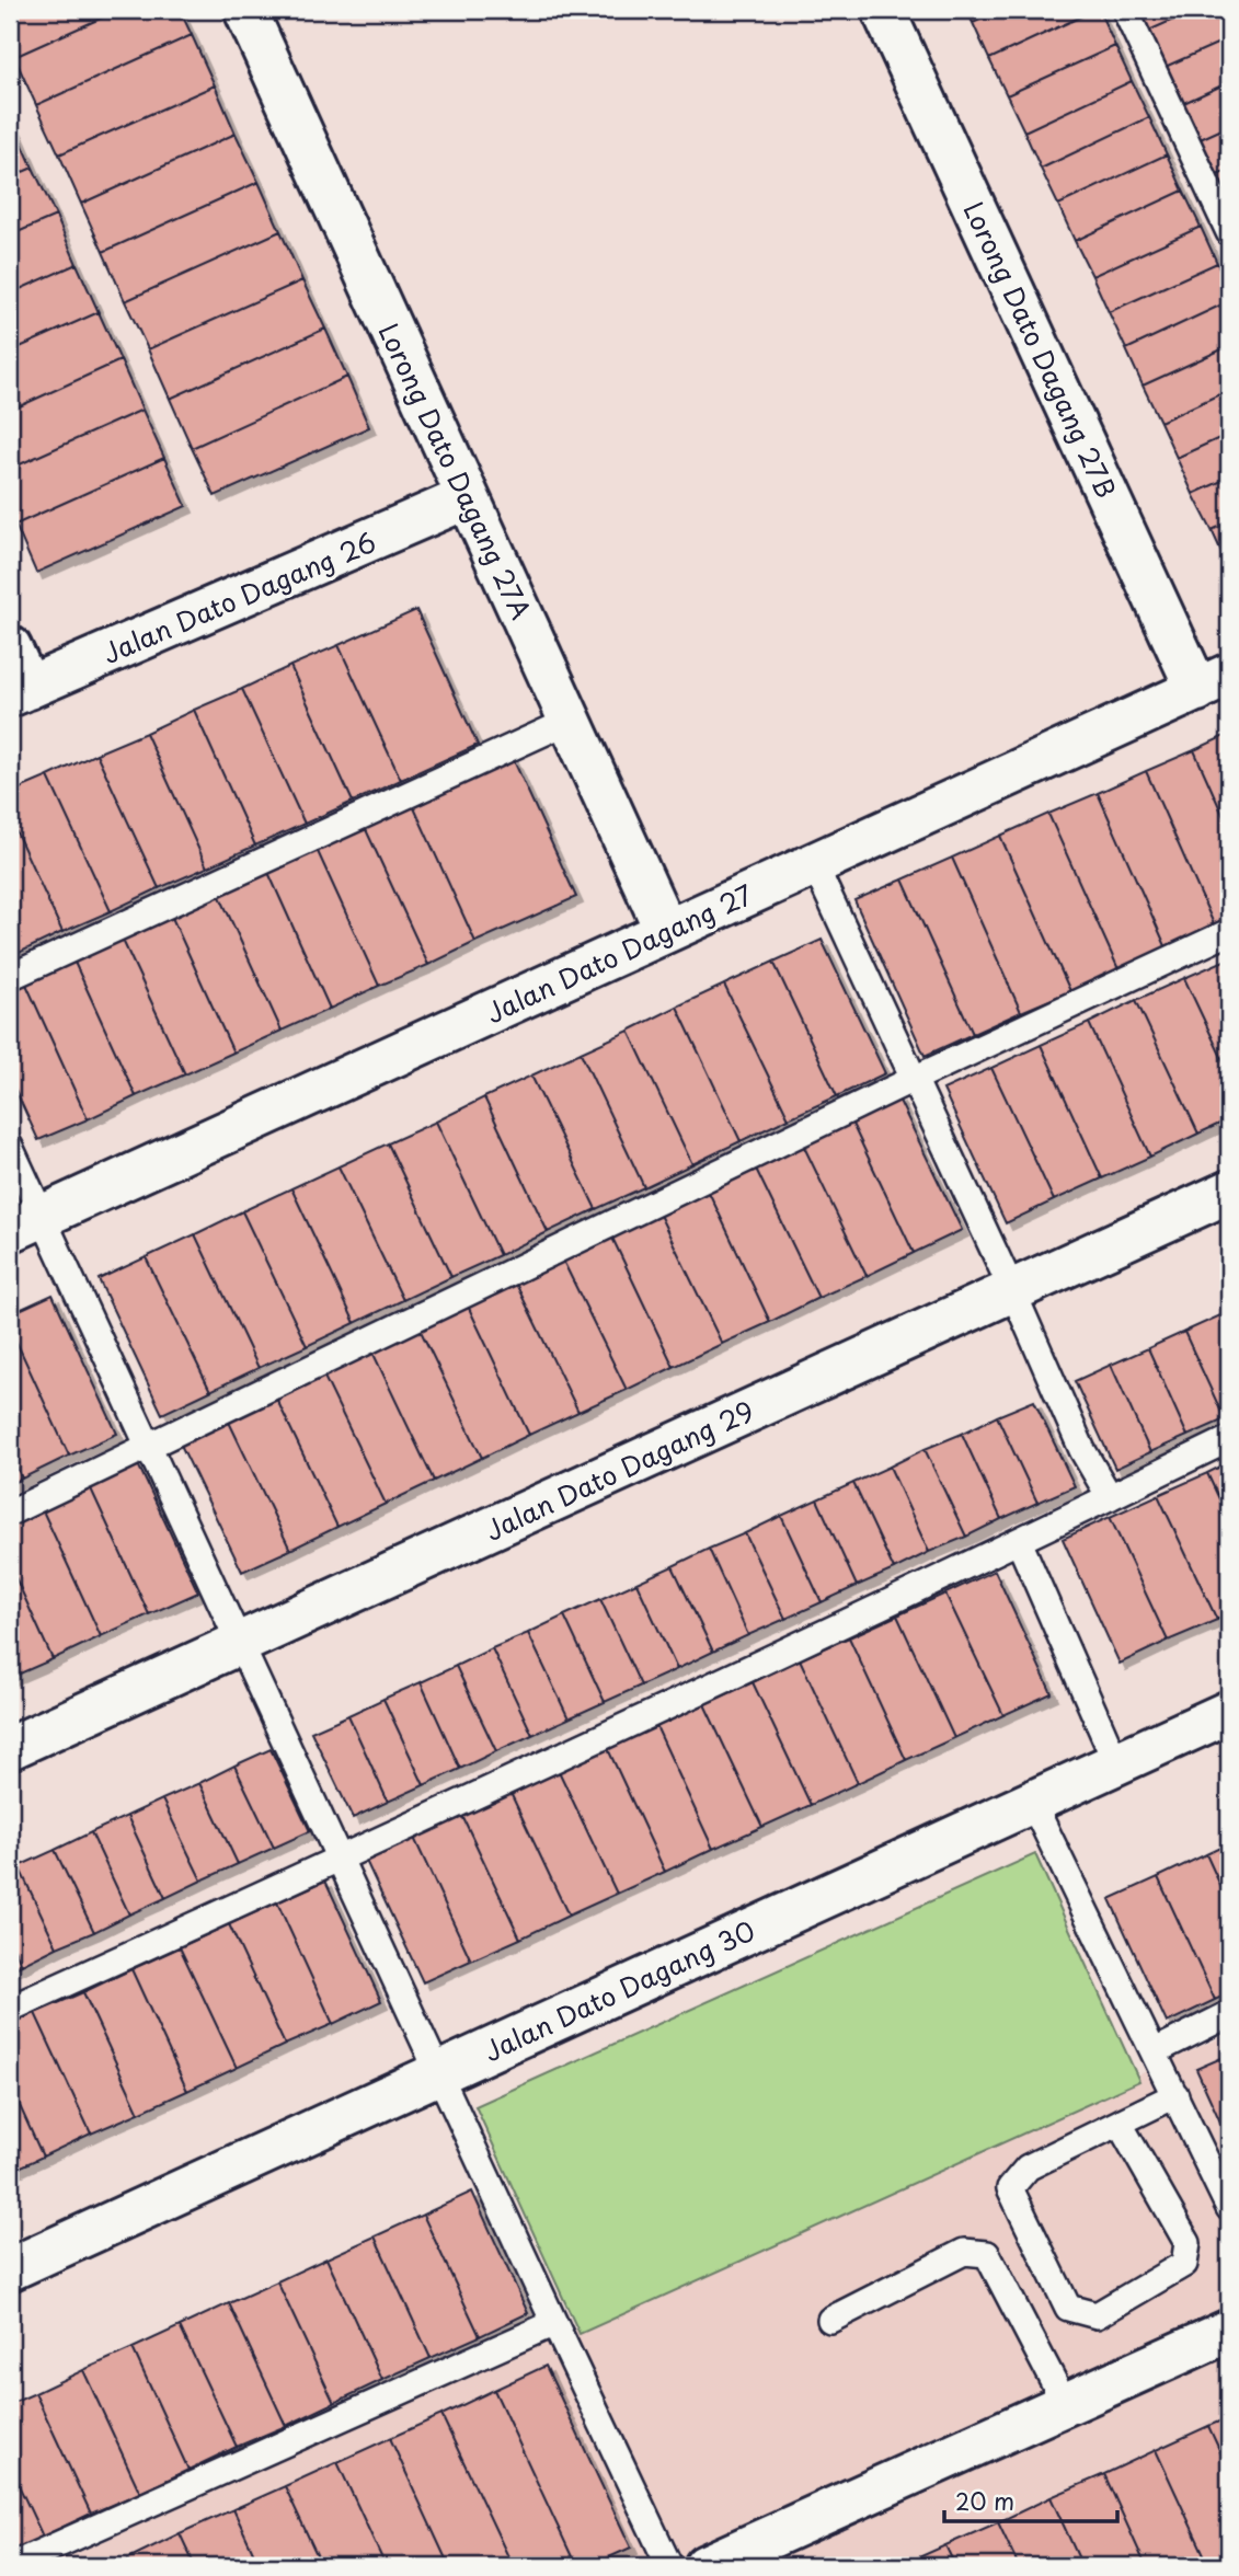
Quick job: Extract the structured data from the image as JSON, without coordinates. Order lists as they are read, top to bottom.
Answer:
{
  "streets": {
    "street": [
      "Lorong Dato Dagang 27B",
      "Lorong Dato Dagang 27A",
      "Jalan Dato Dagang 26",
      "Jalan Dato Dagang 27",
      "Jalan Dato Dagang 29",
      "Jalan Dato Dagang 30"
    ]
  },
  "crossings": [
    ["Lorong Dato Dagang 27B", "Jalan Dato Dagang 27"],
    ["Lorong Dato Dagang 27A", "Jalan Dato Dagang 26"],
    ["Lorong Dato Dagang 27A", "Jalan Dato Dagang 27"]
  ],
  "scale_bar": "20 m"
}
